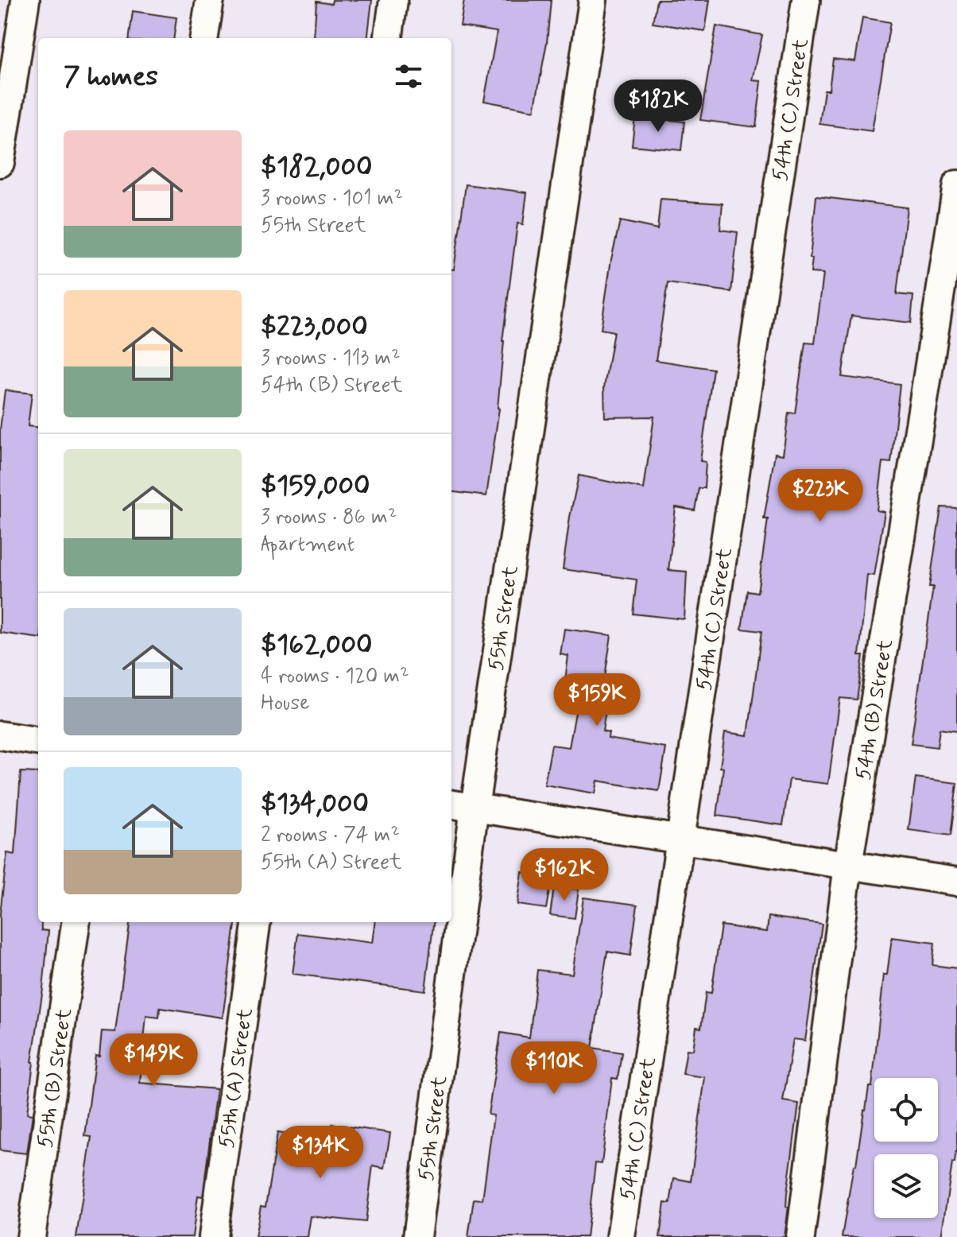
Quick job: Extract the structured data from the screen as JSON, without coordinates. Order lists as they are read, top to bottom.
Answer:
{
  "streets": {
    "street": [
      "54th (C) Street",
      "55th Street",
      "54th (B) Street",
      "55th (B) Street",
      "55th (A) Street"
    ]
  },
  "page": {
    "heading": "7 homes",
    "price": [
      "$182K",
      "$223K",
      "$159K",
      "$162K",
      "$149K",
      "$110K",
      "$134K"
    ],
    "list": [
      {
        "name": "$182,000",
        "note": "3 rooms · 101 m² · 55th Street"
      },
      {
        "name": "$223,000",
        "note": "3 rooms · 113 m² · 54th (B) Street"
      },
      {
        "name": "$159,000",
        "note": "3 rooms · 86 m² · Apartment"
      },
      {
        "name": "$162,000",
        "note": "4 rooms · 120 m² · House"
      },
      {
        "name": "$134,000",
        "note": "2 rooms · 74 m² · 55th (A) Street"
      }
    ]
  }
}
